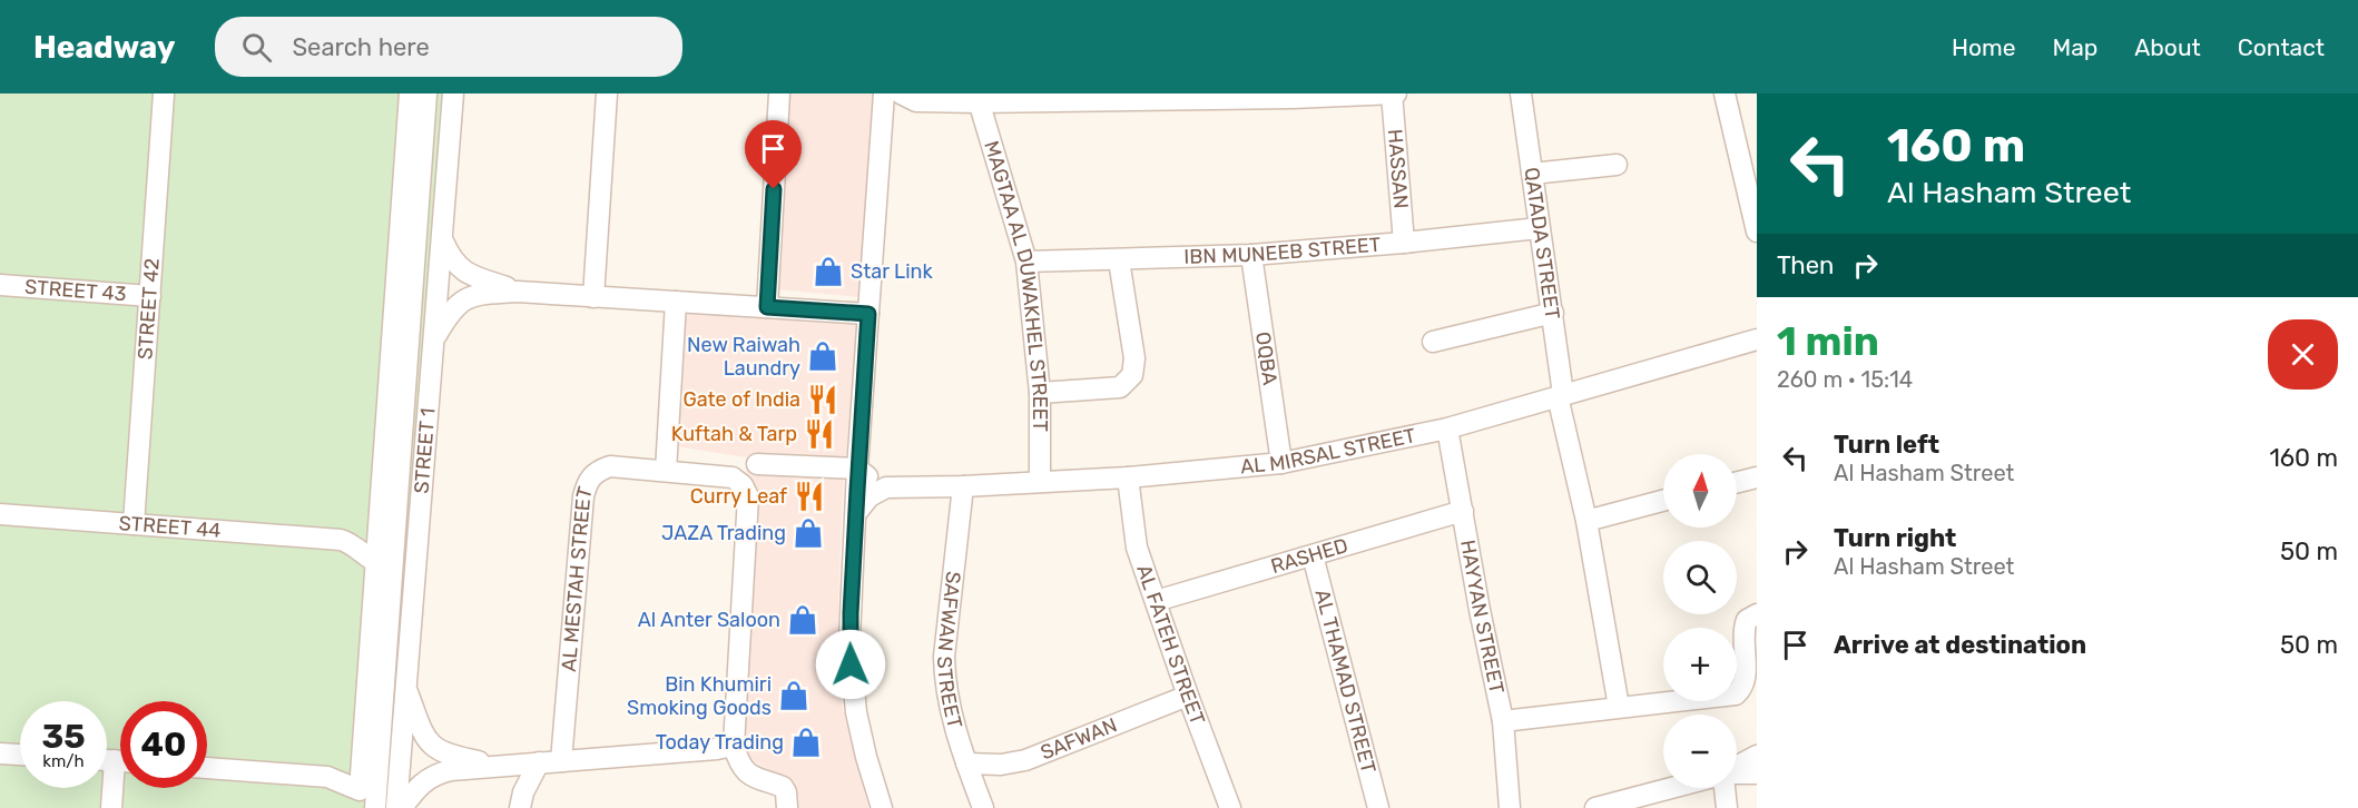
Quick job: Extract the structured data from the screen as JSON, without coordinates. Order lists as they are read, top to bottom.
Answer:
{
  "streets": {
    "street": [
      "HASSAN",
      "QATADA STREET",
      "IBN MUNEEB STREET",
      "MAGTAA AL DUWAKHEL STREET",
      "STREET 43",
      "STREET 42",
      "OQBA",
      "STREET 1",
      "AL MIRSAL STREET",
      "STREET 44",
      "RASHED",
      "AL MESTAH STREET",
      "HAYYAN STREET",
      "AL FATEH STREET",
      "SAFWAN STREET",
      "AL THAMAD STREET",
      "SAFWAN"
    ]
  },
  "crossings": [
    ["HASSAN", "IBN MUNEEB STREET"],
    ["QATADA STREET", "IBN MUNEEB STREET"],
    ["QATADA STREET", "AL MIRSAL STREET"],
    ["IBN MUNEEB STREET", "MAGTAA AL DUWAKHEL STREET"],
    ["IBN MUNEEB STREET", "OQBA"],
    ["MAGTAA AL DUWAKHEL STREET", "AL MIRSAL STREET"],
    ["STREET 43", "STREET 42"],
    ["STREET 42", "STREET 44"],
    ["OQBA", "AL MIRSAL STREET"],
    ["STREET 1", "STREET 44"],
    ["AL MIRSAL STREET", "HAYYAN STREET"],
    ["AL MIRSAL STREET", "AL FATEH STREET"],
    ["AL MIRSAL STREET", "SAFWAN STREET"],
    ["RASHED", "HAYYAN STREET"],
    ["RASHED", "AL FATEH STREET"],
    ["RASHED", "AL THAMAD STREET"],
    ["AL FATEH STREET", "SAFWAN"],
    ["SAFWAN STREET", "SAFWAN"]
  ],
  "places": {
    "shop": [
      "Star Link",
      "New Raiwah Laundry",
      "JAZA Trading",
      "Al Anter Saloon",
      "Bin Khumiri Smoking Goods",
      "Today Trading"
    ],
    "restaurant": ["Gate of India", "Kuftah & Tarp", "Curry Leaf"]
  },
  "north": "top",
  "page": {
    "header": "Headway",
    "search": "Search here",
    "nav": [
      "Home",
      "Map",
      "About",
      "Contact"
    ],
    "turn": ["160 m", "Al Hasham Street"],
    "then": "Then",
    "heading": ["1 min", "260 m · 15:14"],
    "list": [
      {
        "name": "Turn left",
        "note": "Al Hasham Street",
        "value": "160 m"
      },
      {
        "name": "Turn right",
        "note": "Al Hasham Street",
        "value": "50 m"
      },
      {
        "name": "Arrive at destination",
        "value": "50 m"
      }
    ],
    "map_buttons": ["+", "−"],
    "speed": "35 km/h",
    "limit": "40"
  }
}
